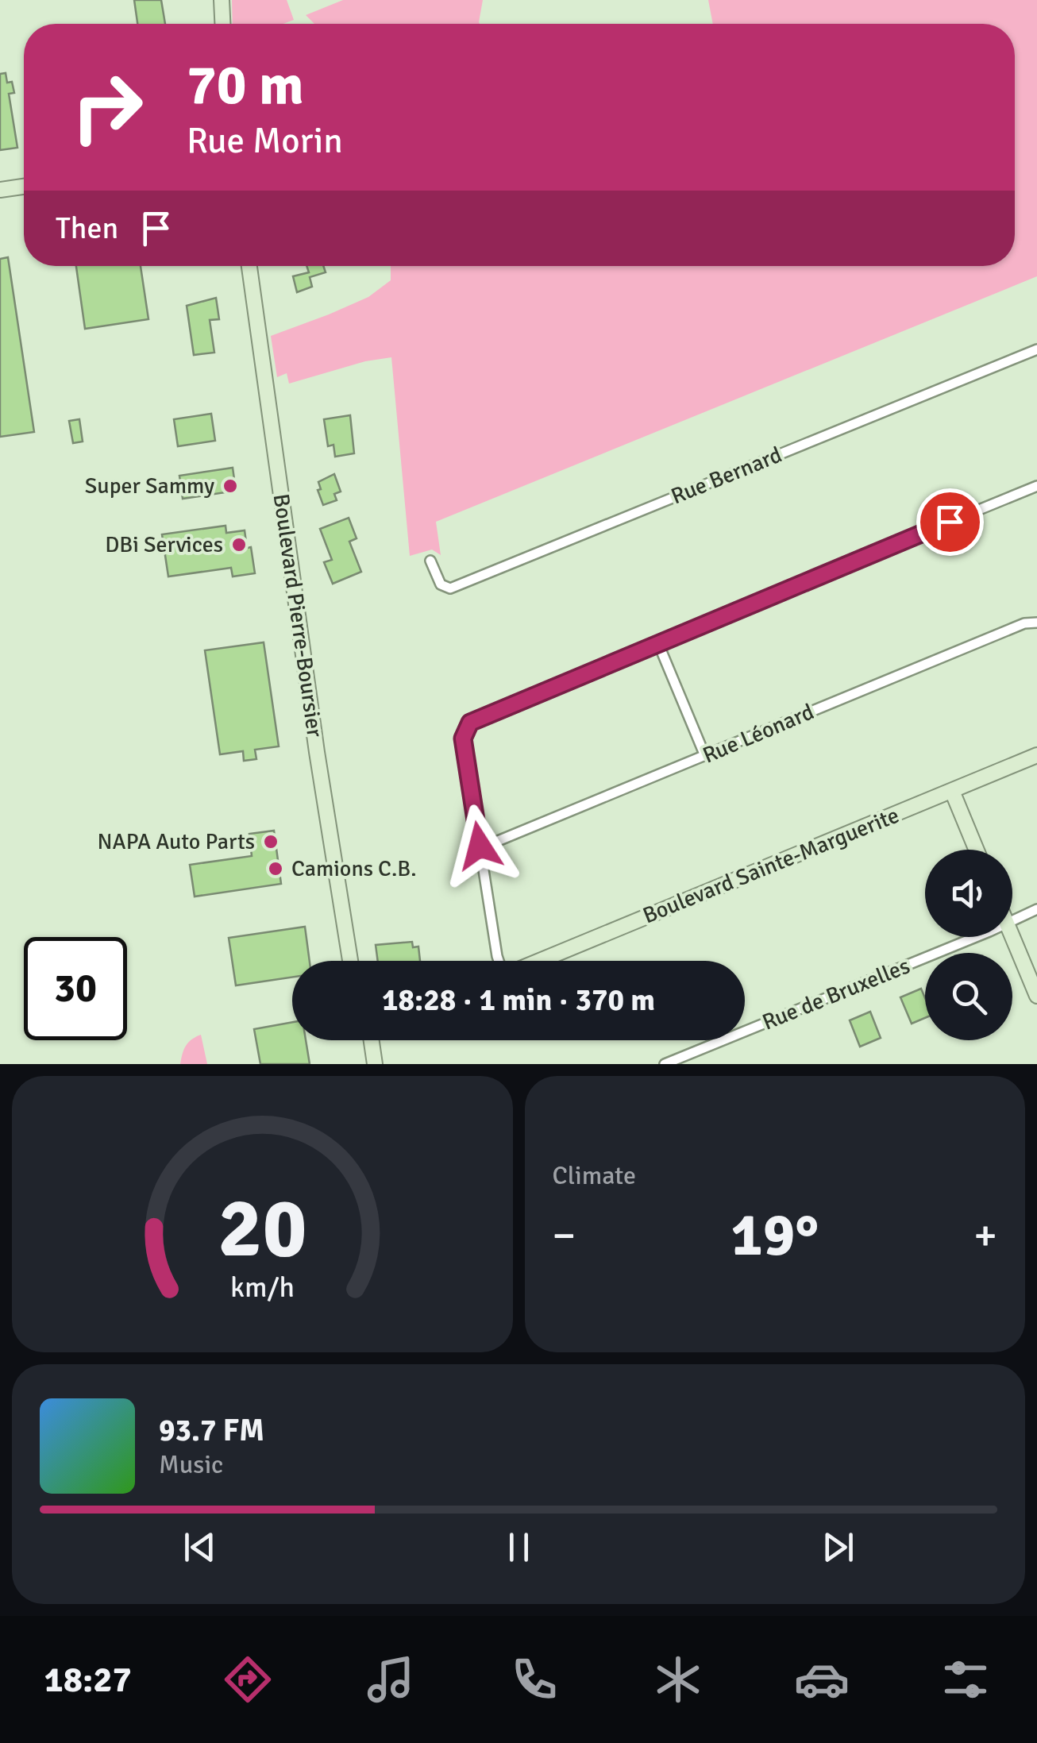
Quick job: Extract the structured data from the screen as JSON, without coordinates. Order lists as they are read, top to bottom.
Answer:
{
  "streets": {
    "street": [
      "Rue Bernard",
      "Boulevard Pierre-Boursier",
      "Rue Léonard",
      "Boulevard Sainte-Marguerite",
      "Rue de Bruxelles"
    ]
  },
  "places": [
    "Super Sammy",
    "DBi Services",
    "NAPA Auto Parts",
    "Camions C.B."
  ],
  "page": {
    "turn": ["70 m", "Rue Morin"],
    "then": "Then",
    "limit": "30",
    "trip": "18:28 · 1 min · 370 m",
    "tile": "Climate",
    "heat": ["−", "19°", "+"],
    "song": ["93.7 FM", "Music"],
    "tabs": "18:27",
    "gauge": ["20", "km/h"]
  }
}
